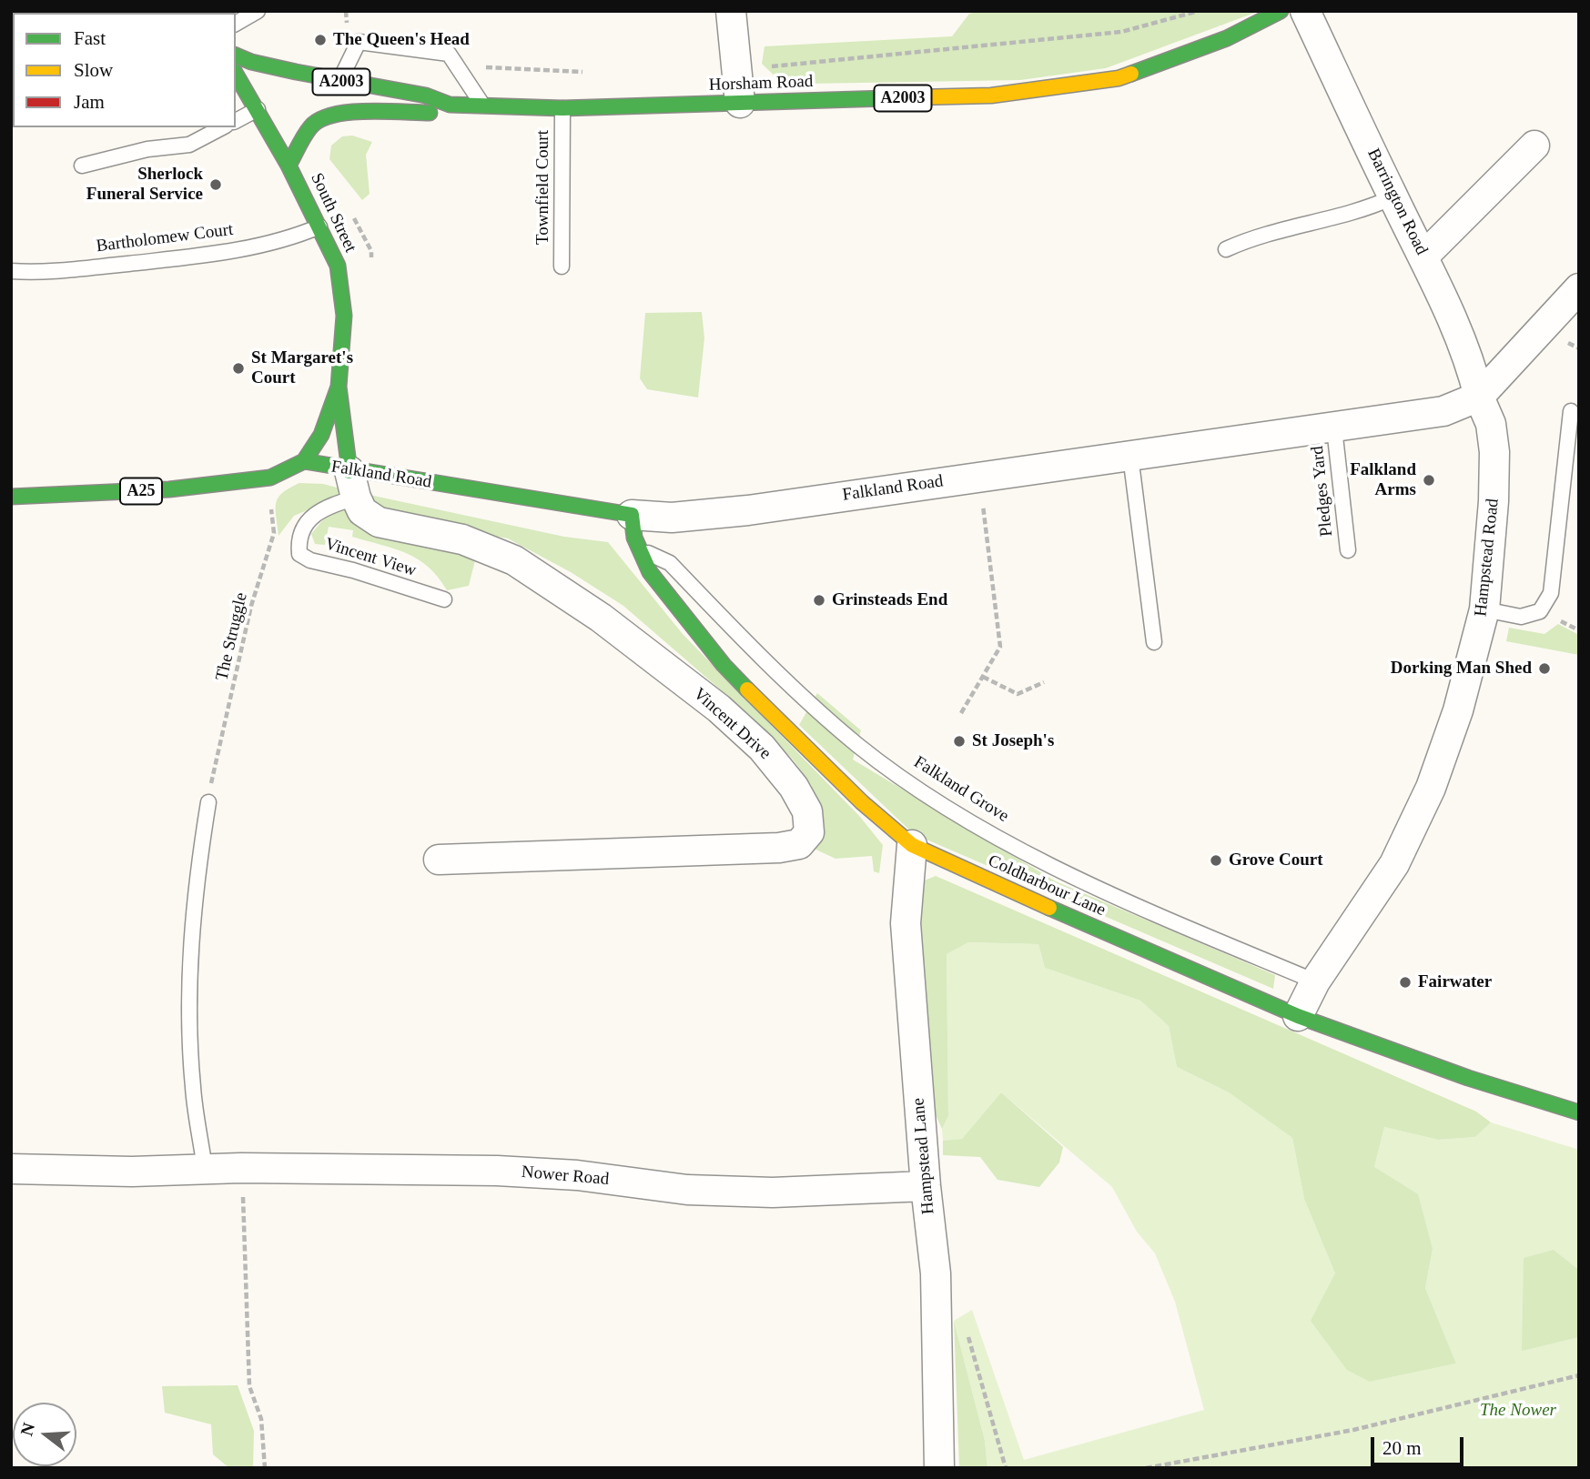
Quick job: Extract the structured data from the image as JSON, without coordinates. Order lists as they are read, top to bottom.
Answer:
{
  "streets": {
    "main road": [
      "A2003",
      "Horsham Road",
      "South Street",
      "Falkland Road",
      "A25",
      "Coldharbour Lane"
    ],
    "street": [
      "Barrington Road",
      "Hampstead Road",
      "Vincent Drive",
      "Hampstead Lane",
      "Nower Road"
    ],
    "lane": [
      "Townfield Court",
      "Bartholomew Court",
      "Pledges Yard",
      "Vincent View",
      "Falkland Grove"
    ],
    "path": ["The Struggle"]
  },
  "crossings": [
    ["A2003", "Horsham Road"],
    ["A2003", "South Street"],
    ["Horsham Road", "Townfield Court"],
    ["Barrington Road", "Falkland Road"],
    ["Barrington Road", "Hampstead Road"],
    ["South Street", "Bartholomew Court"],
    ["South Street", "Falkland Road"],
    ["South Street", "A25"],
    ["South Street", "Vincent View"],
    ["South Street", "Vincent Drive"],
    ["Falkland Road", "A25"],
    ["Falkland Road", "Pledges Yard"],
    ["Falkland Road", "Vincent View"],
    ["Falkland Road", "Hampstead Road"],
    ["Falkland Road", "Vincent Drive"],
    ["Falkland Road", "Coldharbour Lane"],
    ["A25", "The Struggle"],
    ["Vincent View", "Vincent Drive"],
    ["Hampstead Road", "Falkland Grove"],
    ["Hampstead Road", "Coldharbour Lane"],
    ["Falkland Grove", "Coldharbour Lane"],
    ["Coldharbour Lane", "Hampstead Lane"],
    ["Hampstead Lane", "Nower Road"]
  ],
  "parks": ["The Nower"],
  "places": [
    "The Queen's Head",
    "Sherlock Funeral Service",
    "St Margaret's Court",
    "Falkland Arms",
    "Grinsteads End",
    "Dorking Man Shed",
    "St Joseph's",
    "Grove Court",
    "Fairwater"
  ],
  "legend": ["Fast", "Slow", "Jam"],
  "scale_bar": "20 m",
  "north": "left"
}
